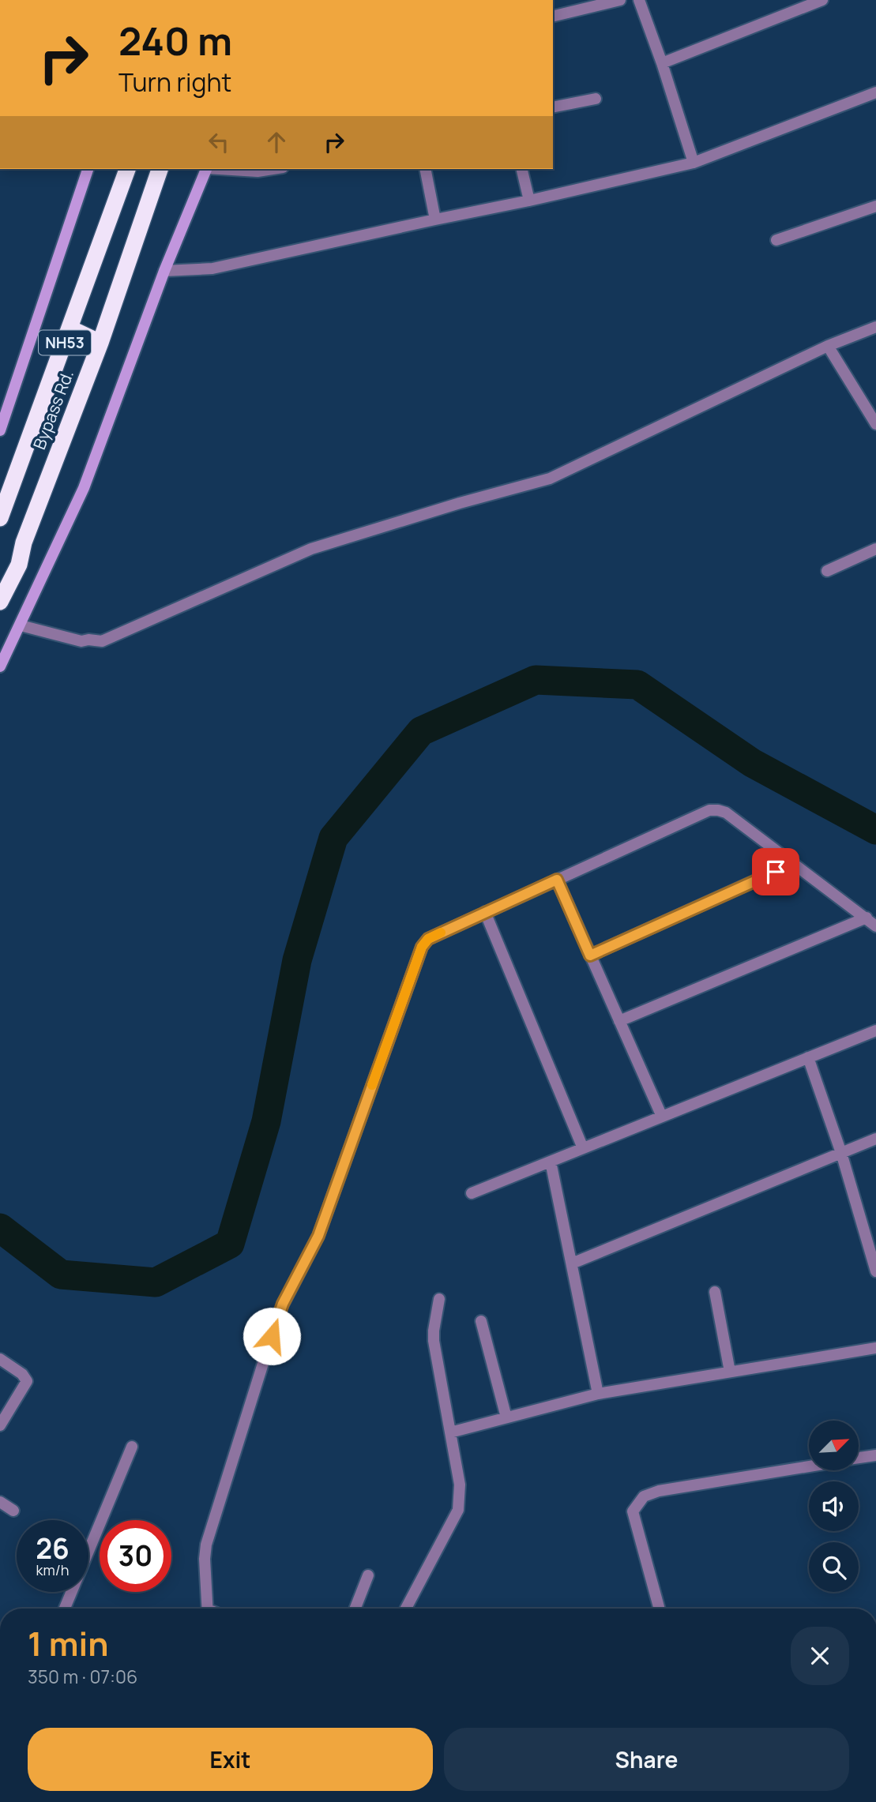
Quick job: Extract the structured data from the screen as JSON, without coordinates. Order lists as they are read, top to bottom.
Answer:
{
  "streets": {
    "highway": ["NH53", "Bypass Rd."]
  },
  "north": "top right",
  "page": {
    "turn": ["240 m", "Turn right"],
    "speed": "26 km/h",
    "limit": "30",
    "heading": ["1 min", "350 m · 07:06"],
    "buttons": ["Exit", "Share"]
  }
}
